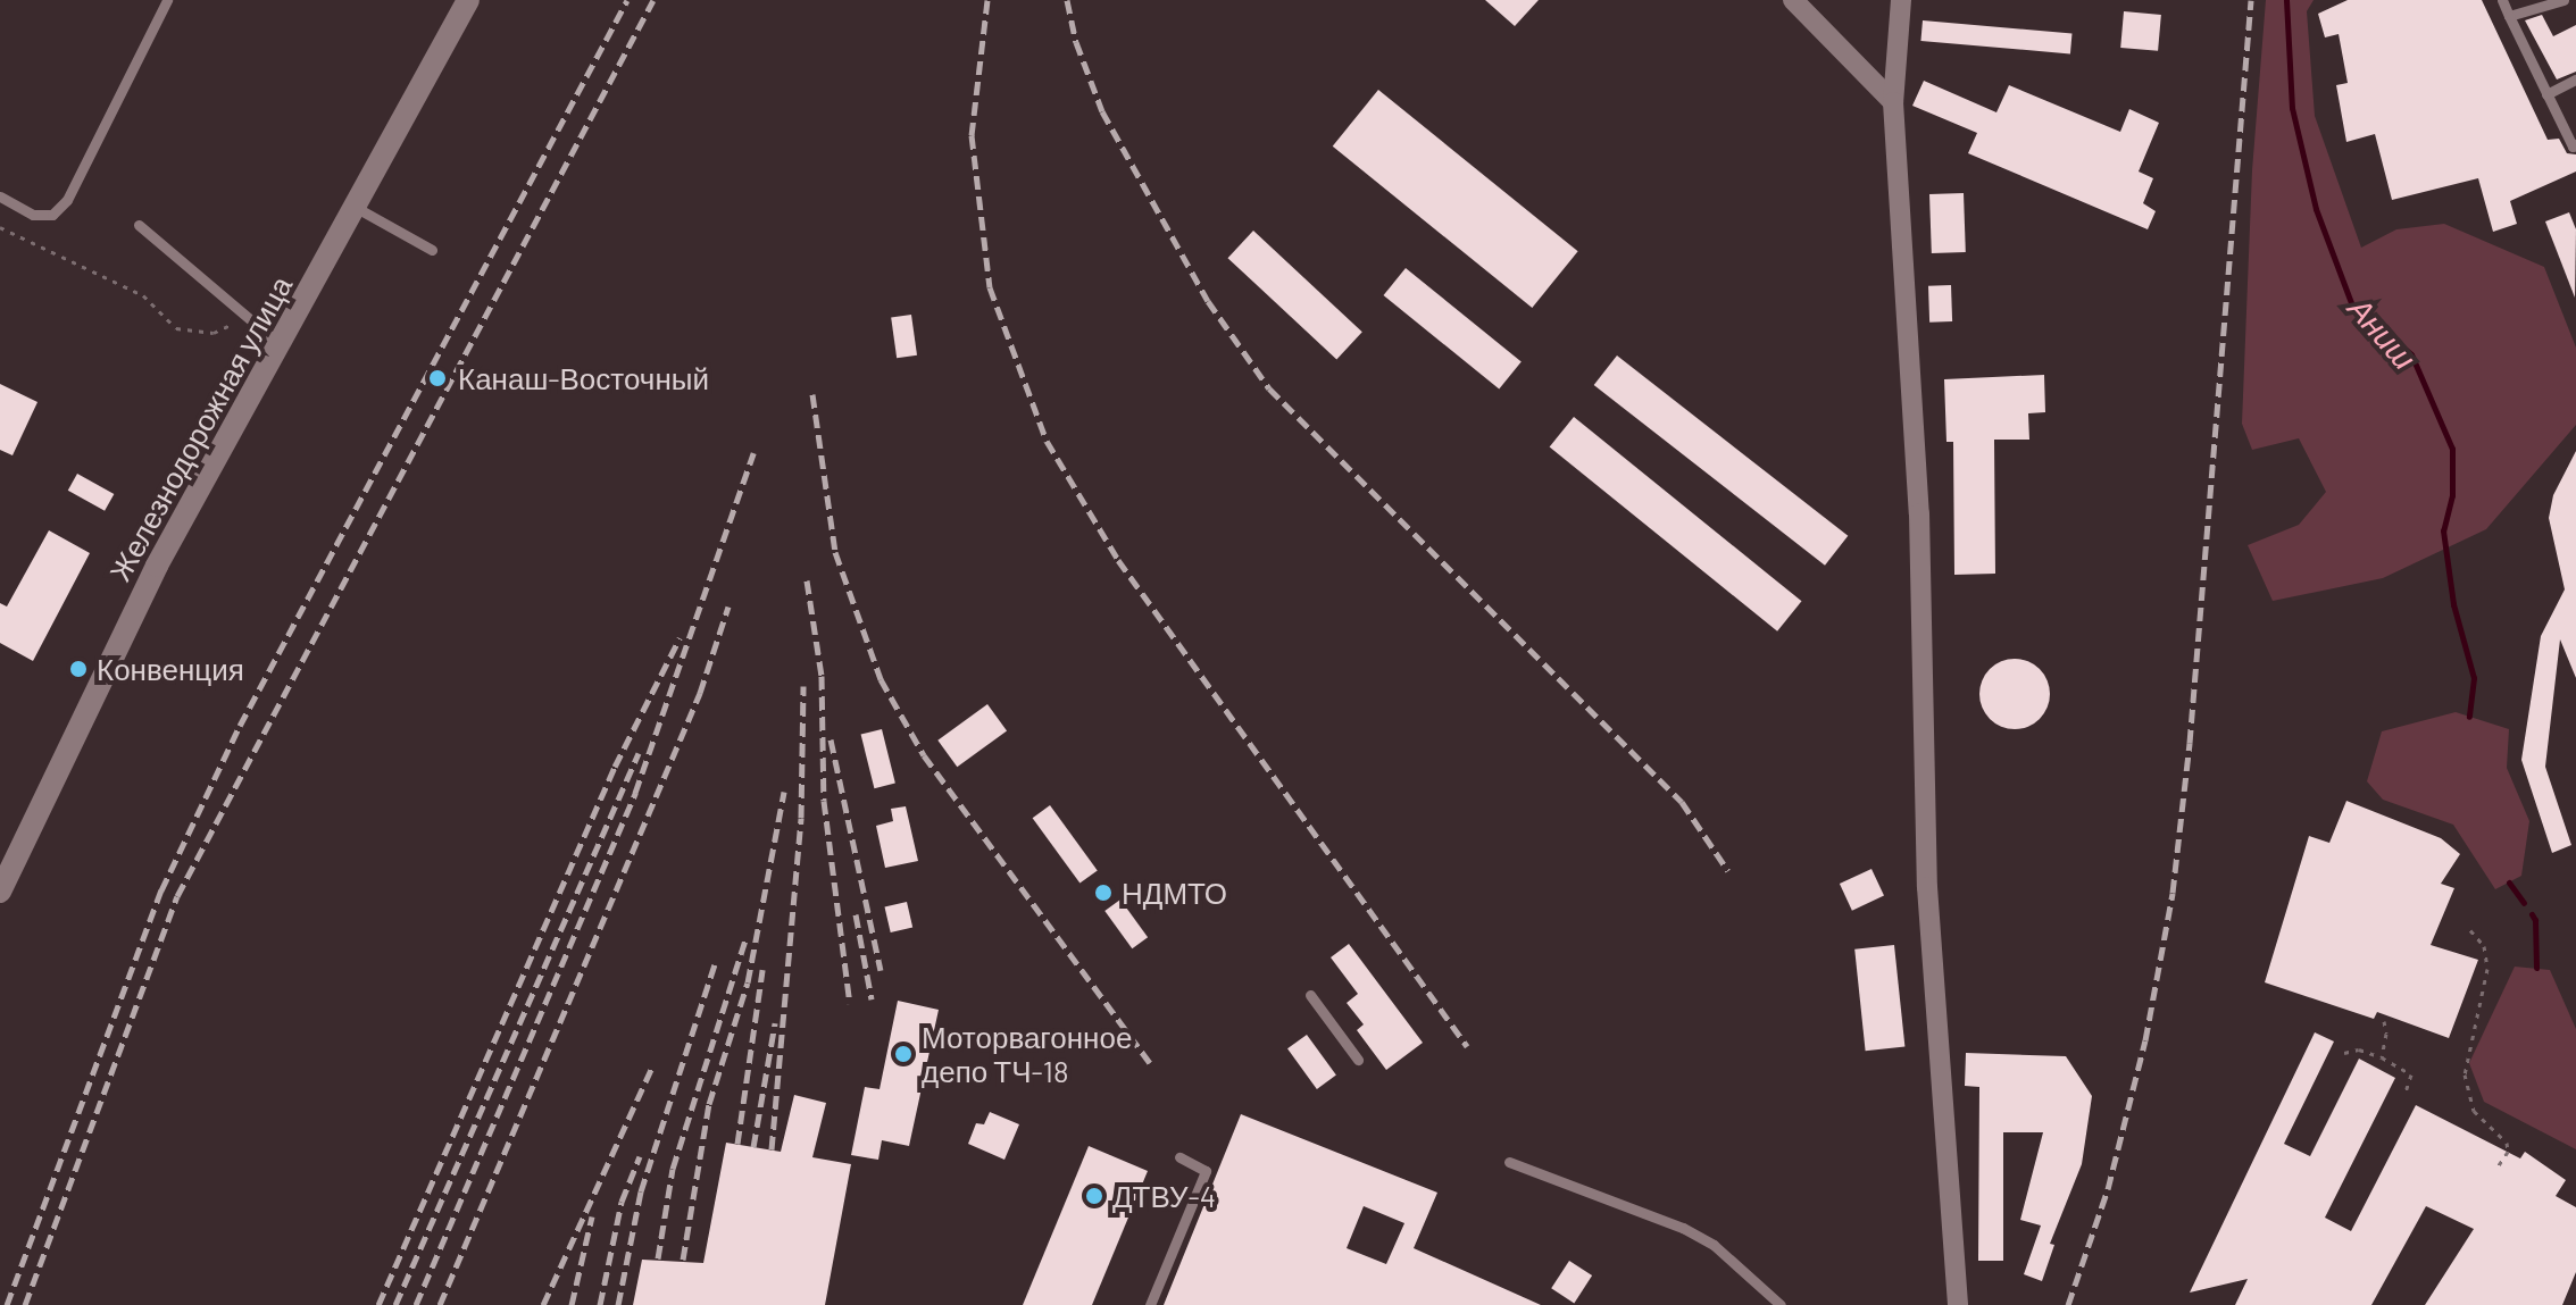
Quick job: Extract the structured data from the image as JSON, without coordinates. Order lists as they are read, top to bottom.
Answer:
{
  "streets": {
    "street": ["Железнодорожная улица"]
  },
  "water": ["Аниш"],
  "places": [
    "Канаш-Восточный",
    "Конвенция",
    "НДМТО",
    "Моторвагонное депо ТЧ-18",
    "ДТВУ-4"
  ]
}
